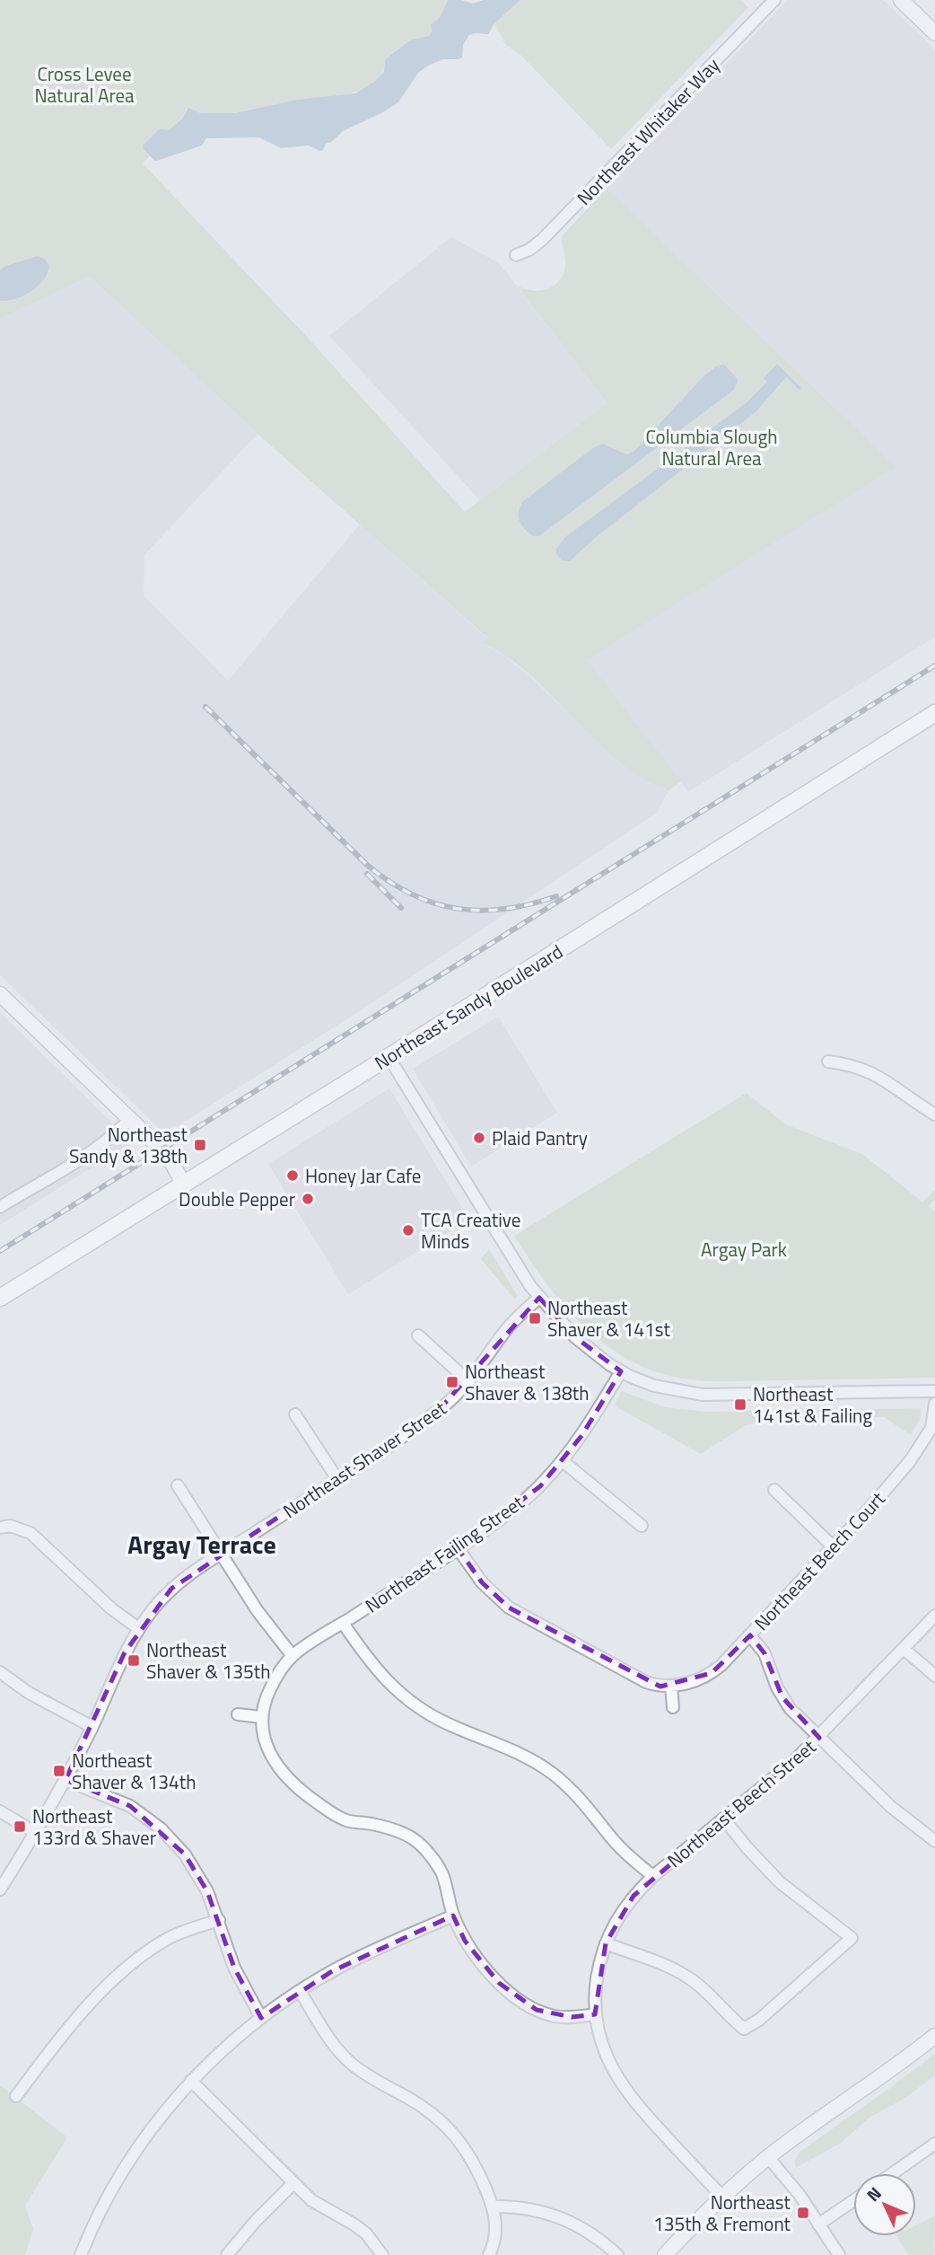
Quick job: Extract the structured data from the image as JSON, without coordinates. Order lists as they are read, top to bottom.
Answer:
{
  "streets": {
    "main road": ["Northeast Sandy Boulevard"],
    "street": [
      "Northeast Whitaker Way",
      "Northeast Shaver Street",
      "Northeast Failing Street",
      "Northeast Beech Court",
      "Northeast Beech Street"
    ]
  },
  "districts": ["Argay Terrace"],
  "parks": ["Cross Levee Natural Area", "Columbia Slough Natural Area", "Argay Park"],
  "places": {
    "other": [
      "Plaid Pantry",
      "Honey Jar Cafe",
      "Double Pepper",
      "TCA Creative Minds"
    ],
    "transit": [
      "Northeast Sandy & 138th",
      "Northeast Shaver & 141st",
      "Northeast Shaver & 138th",
      "Northeast 141st & Failing",
      "Northeast Shaver & 135th",
      "Northeast Shaver & 134th",
      "Northeast 133rd & Shaver",
      "Northeast 135th & Fremont"
    ]
  },
  "north": "top left"
}
